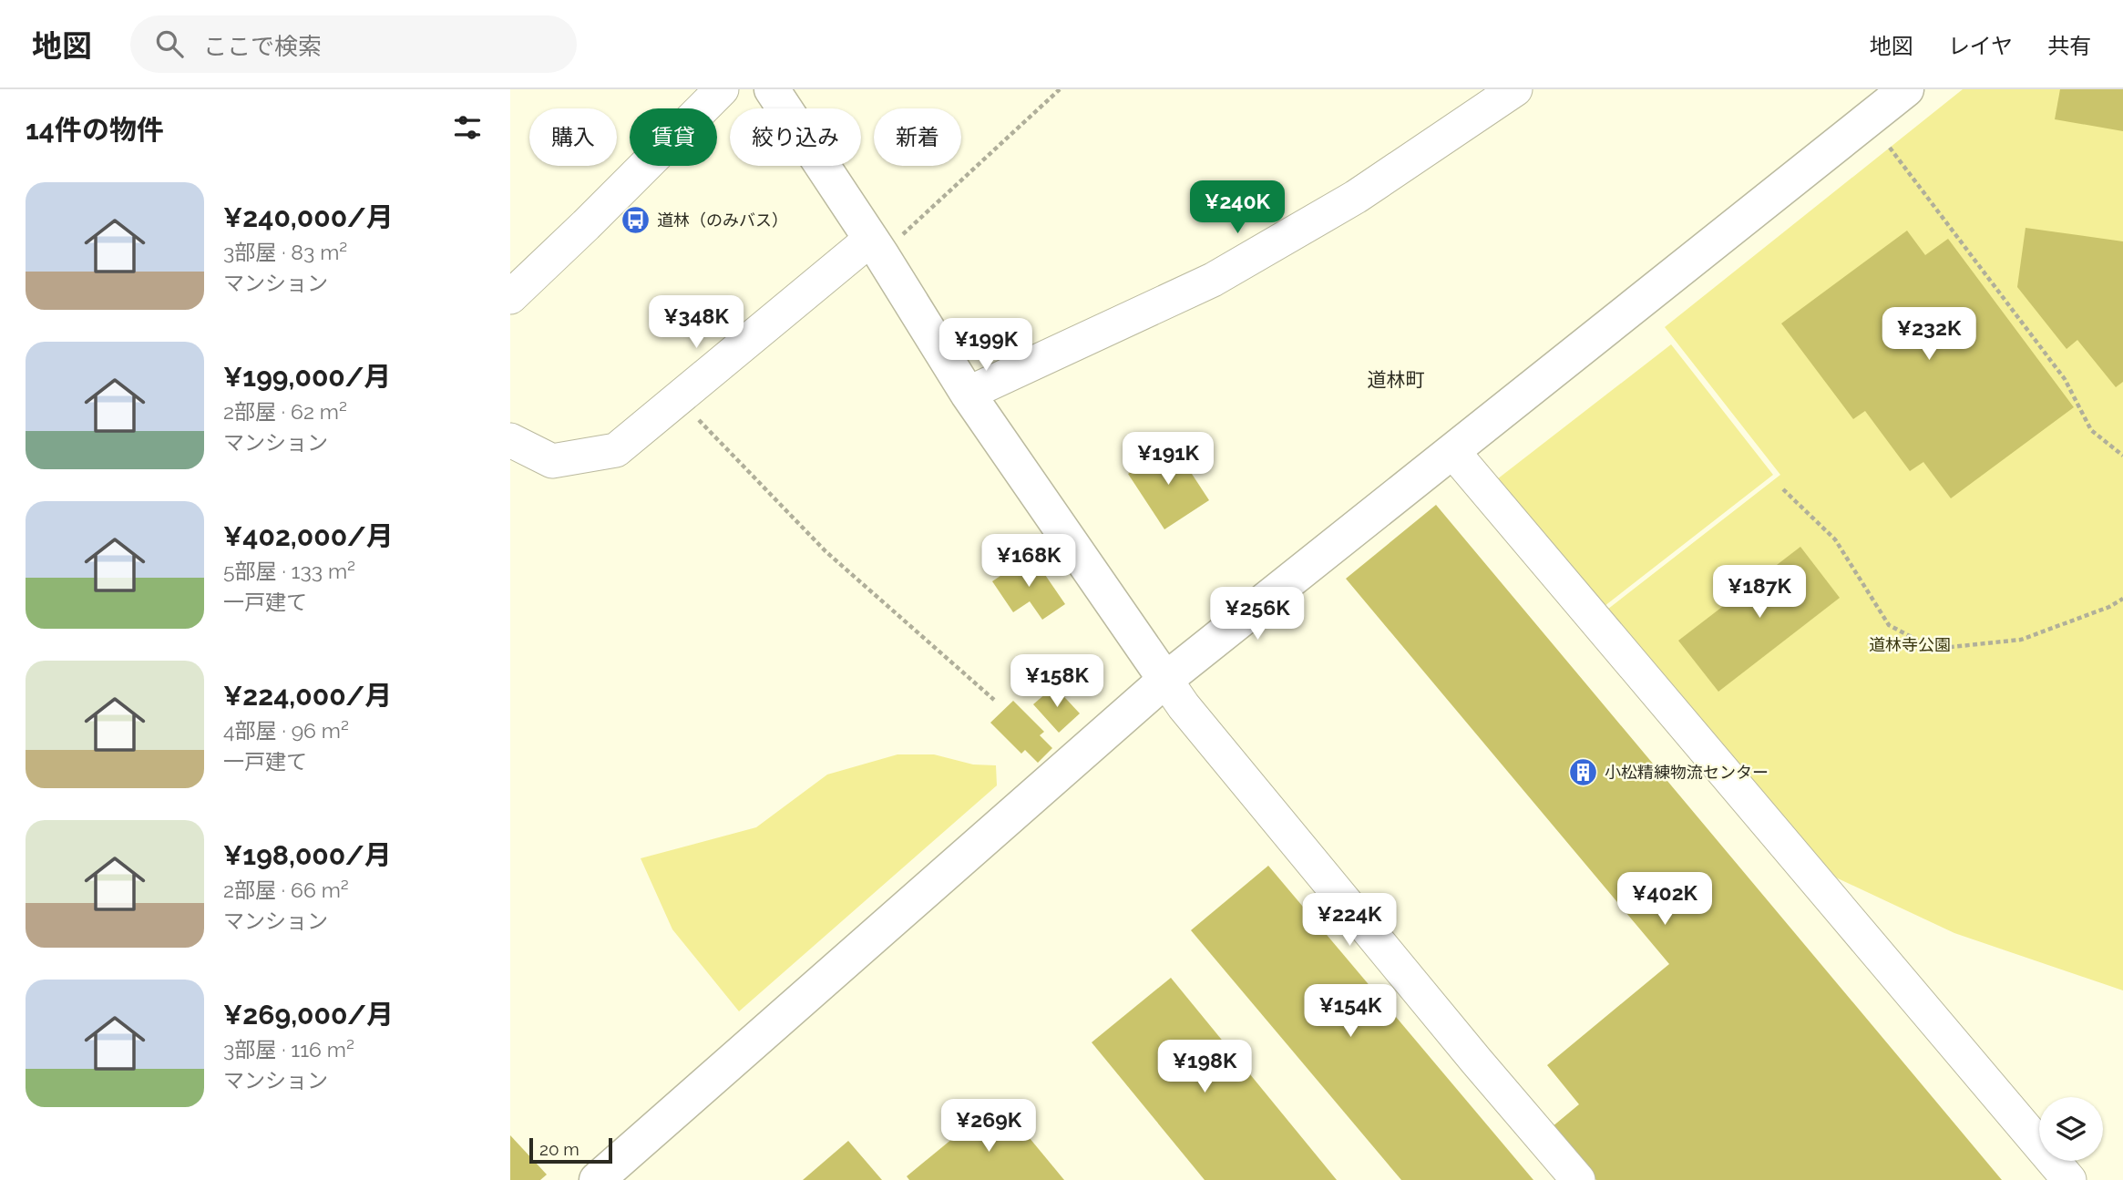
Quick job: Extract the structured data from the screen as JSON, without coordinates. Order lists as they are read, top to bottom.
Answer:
{
  "districts": ["道林町"],
  "parks": ["道林寺公園"],
  "places": {
    "bus stop": ["道林（のみバス）"],
    "building": ["小松精練物流センター"]
  },
  "scale_bar": "20 m",
  "page": {
    "header": "地図",
    "search": "ここで検索",
    "nav": ["地図", "レイヤ", "共有"],
    "heading": "14件の物件",
    "chip": [
      "購入",
      "賃貸",
      "絞り込み",
      "新着"
    ],
    "list": [
      {
        "name": "¥240,000/月",
        "note": "3部屋 · 83 m² · マンション"
      },
      {
        "name": "¥199,000/月",
        "note": "2部屋 · 62 m² · マンション"
      },
      {
        "name": "¥402,000/月",
        "note": "5部屋 · 133 m² · 一戸建て"
      },
      {
        "name": "¥224,000/月",
        "note": "4部屋 · 96 m² · 一戸建て"
      },
      {
        "name": "¥198,000/月",
        "note": "2部屋 · 66 m² · マンション"
      },
      {
        "name": "¥269,000/月",
        "note": "3部屋 · 116 m² · マンション"
      }
    ],
    "price": [
      "¥240K",
      "¥348K",
      "¥232K",
      "¥199K",
      "¥191K",
      "¥168K",
      "¥187K",
      "¥256K",
      "¥158K",
      "¥402K",
      "¥224K",
      "¥154K",
      "¥198K",
      "¥269K"
    ],
    "scale": "20 m"
  }
}
